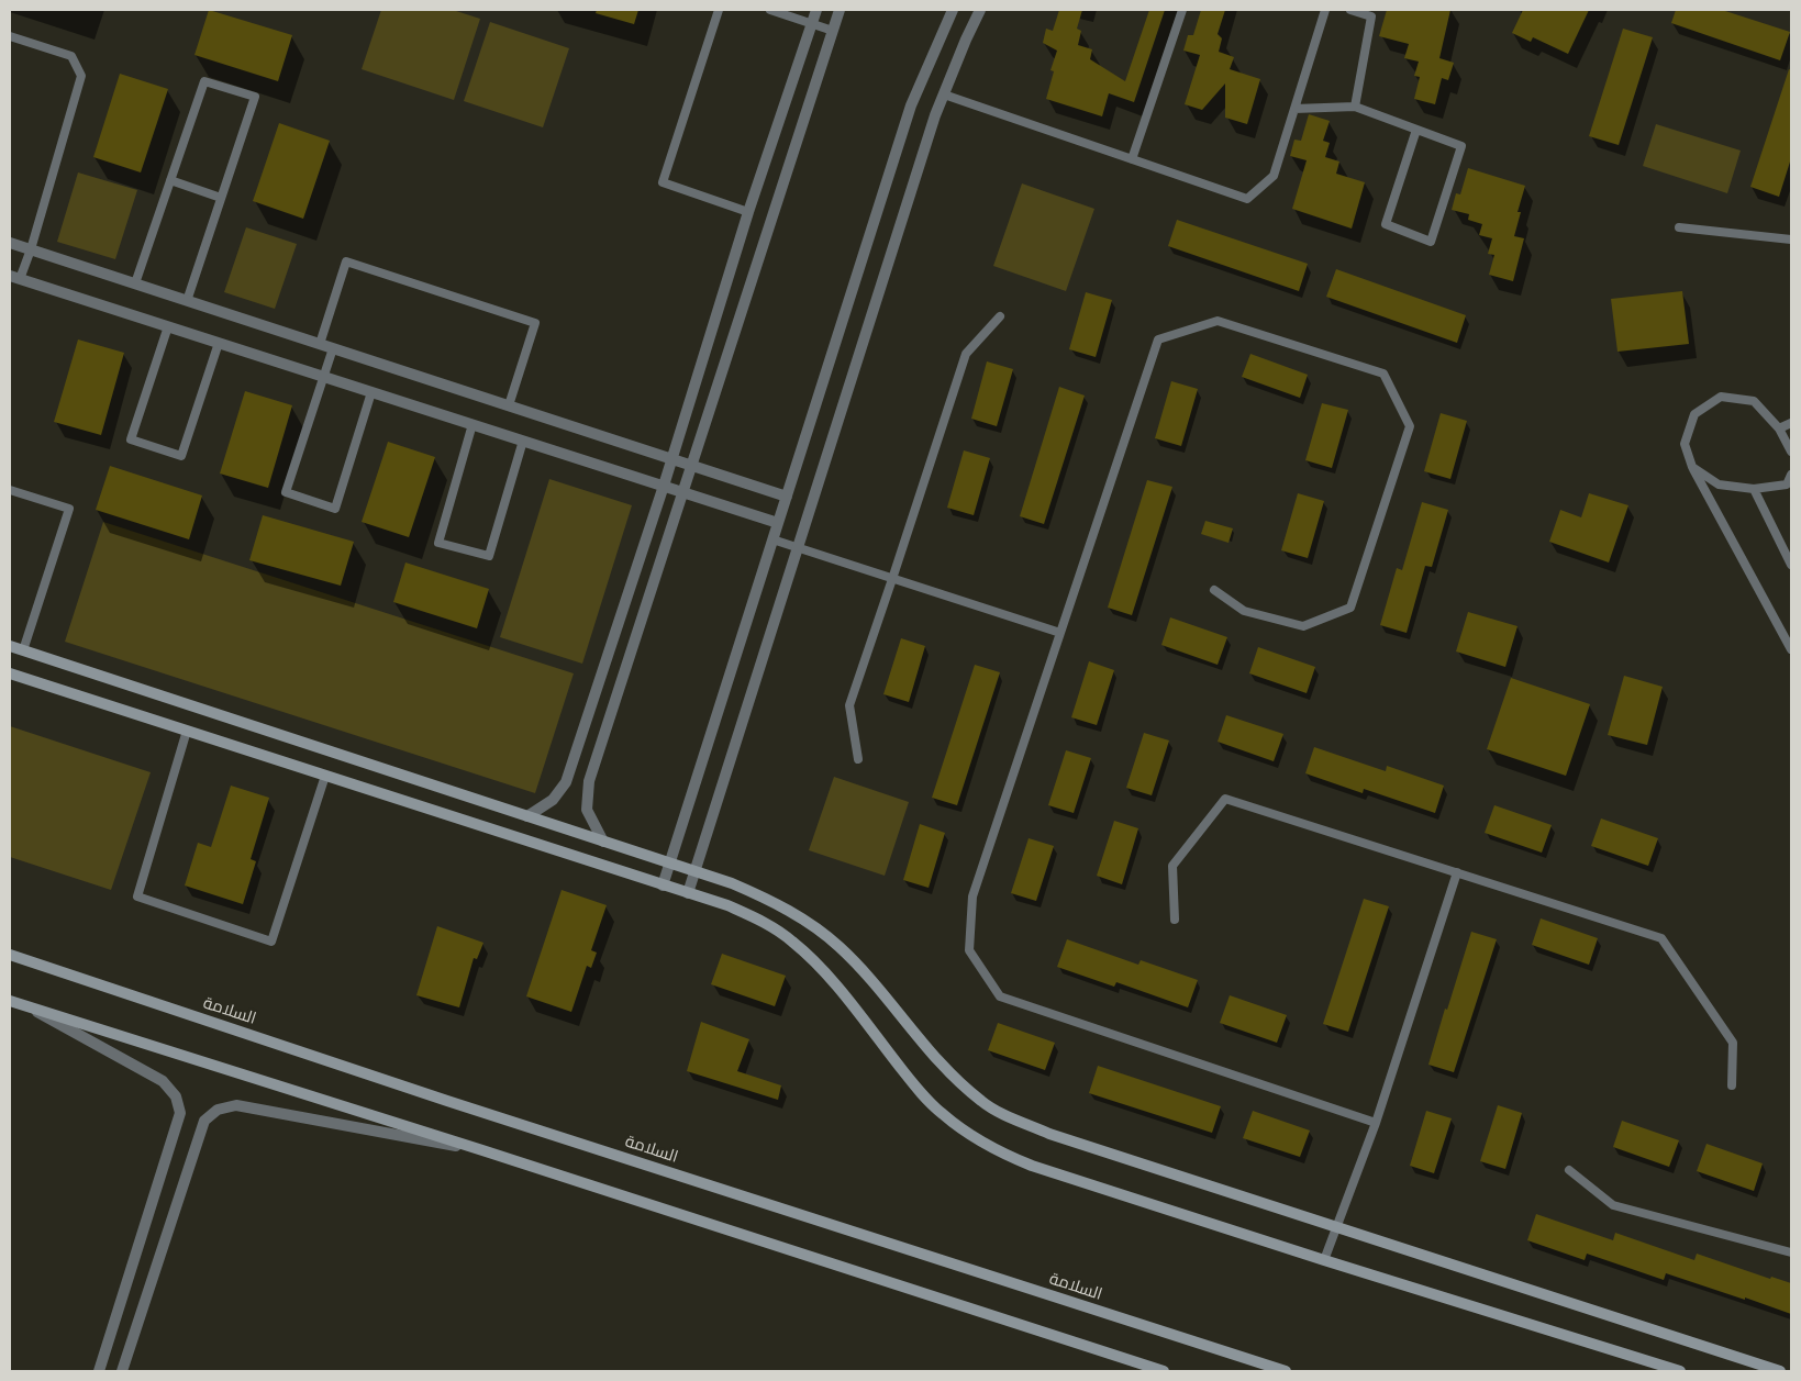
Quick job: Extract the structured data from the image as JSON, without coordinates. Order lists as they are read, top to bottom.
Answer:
{
  "streets": {
    "street": ["السلامة"]
  }
}
